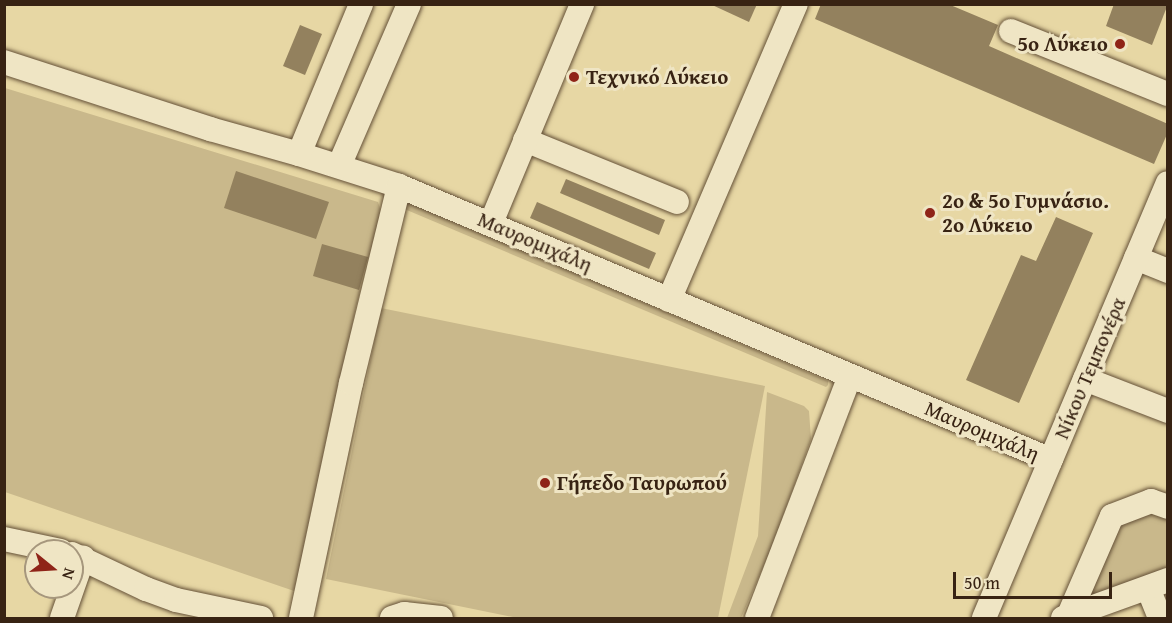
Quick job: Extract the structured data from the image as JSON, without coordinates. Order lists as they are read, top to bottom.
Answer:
{
  "streets": {
    "street": ["Μαυρομιχάλη", "Νίκου Τεμπονέρα"]
  },
  "crossings": [
    ["Μαυρομιχάλη", "Νίκου Τεμπονέρα"]
  ],
  "places": [
    "5ο Λύκειο",
    "Τεχνικό Λύκειο",
    "2ο & 5ο Γυμνάσιο. 2ο Λύκειο",
    "Γήπεδο Ταυρωπού"
  ],
  "scale_bar": "50 m",
  "north": "right"
}
